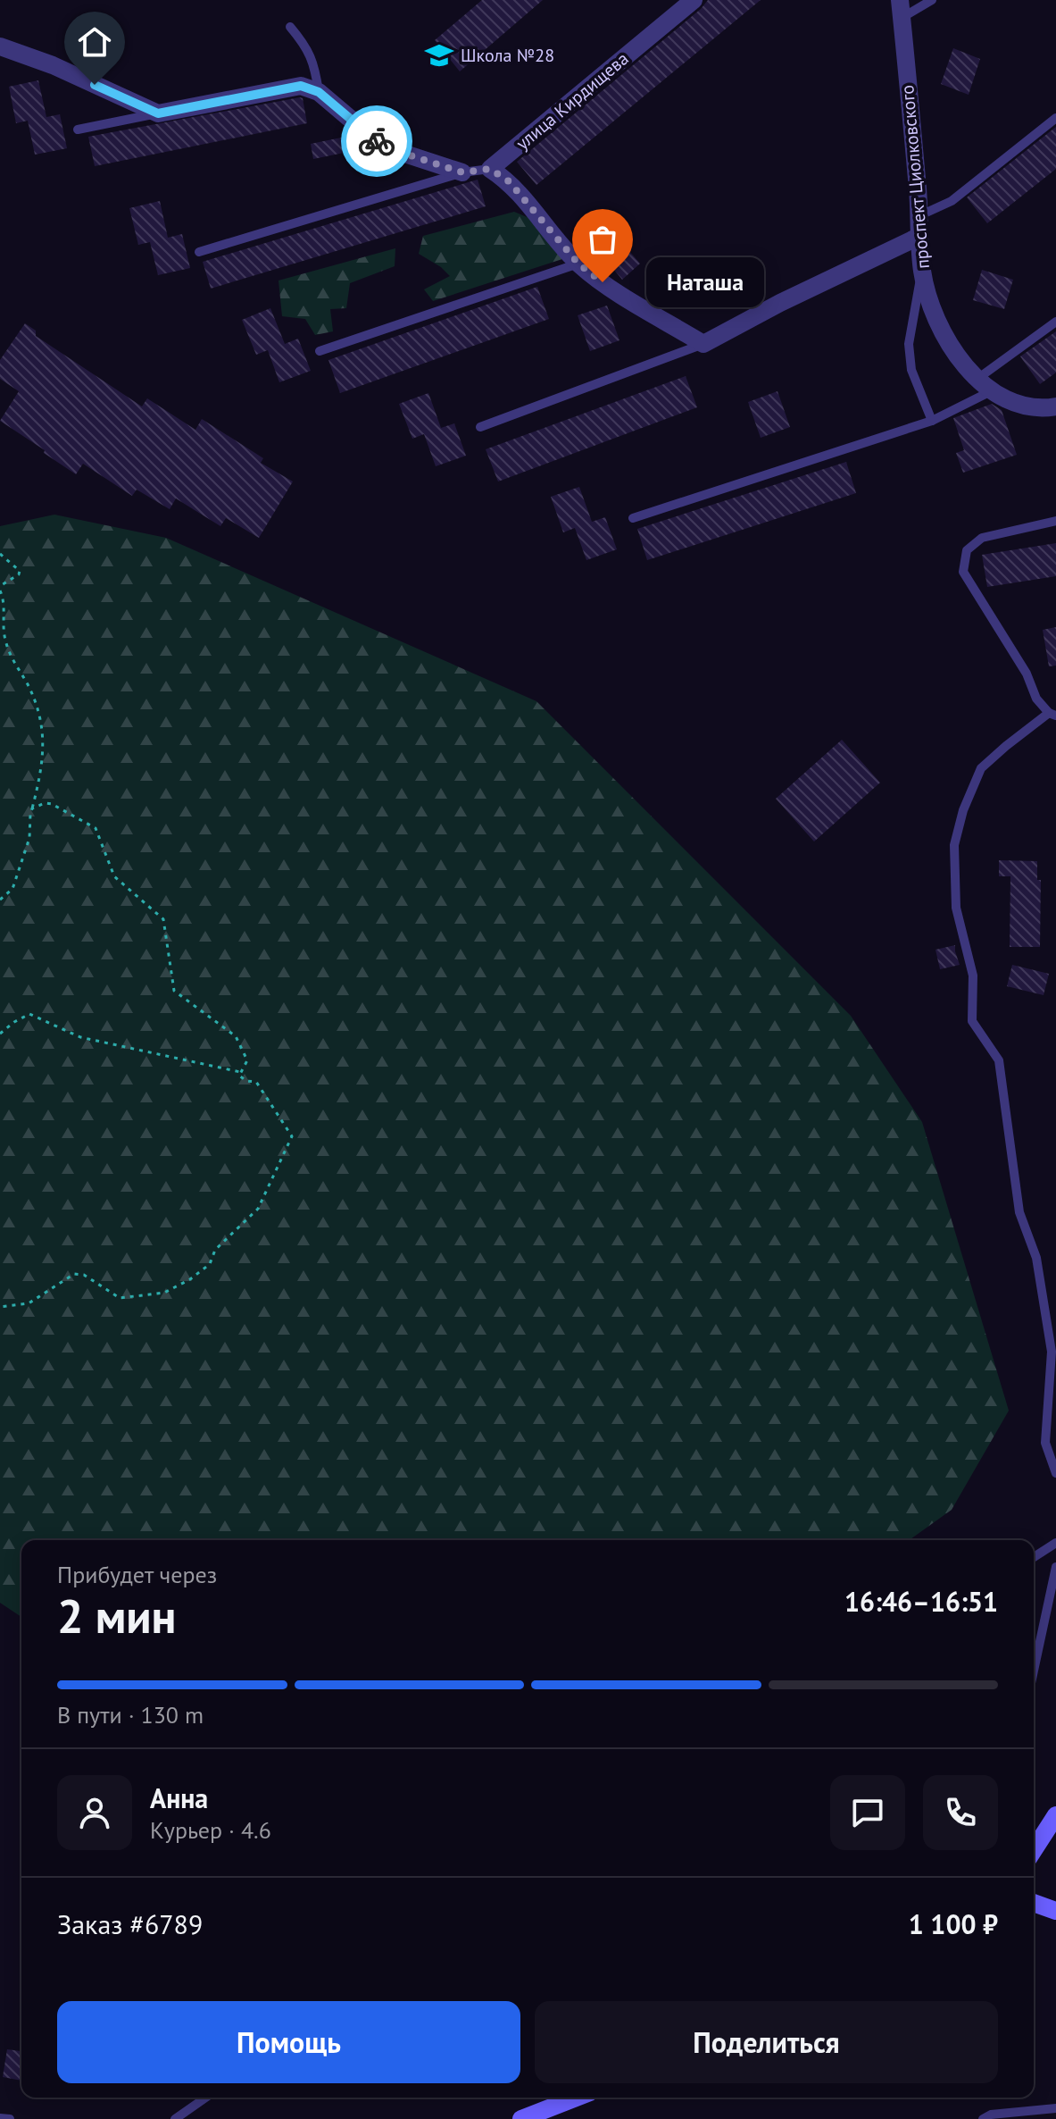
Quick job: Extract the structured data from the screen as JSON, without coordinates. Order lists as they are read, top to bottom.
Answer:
{
  "streets": {
    "street": ["улица Кирдищева", "проспект Циолковского"]
  },
  "places": {
    "school or university": ["Школа №28"],
    "other": ["Наташа"]
  },
  "page": {
    "bubble": "Наташа",
    "heading": ["2 мин", "Прибудет через", "16:46–16:51"],
    "panel": [
      "Анна",
      "Курьер · 4.6",
      "Заказ #6789",
      "1 100 ₽"
    ],
    "bar": "В пути · 130 m",
    "buttons": ["Помощь", "Поделиться"]
  }
}
